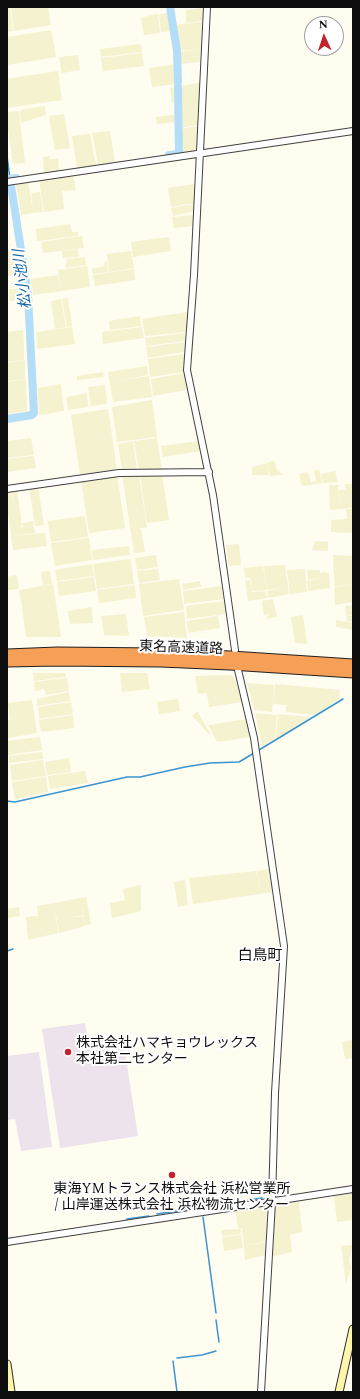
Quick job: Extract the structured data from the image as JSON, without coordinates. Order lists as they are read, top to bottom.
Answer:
{
  "streets": {
    "highway": ["東名高速道路"]
  },
  "districts": ["白鳥町"],
  "water": ["松小池川"],
  "places": ["株式会社ハマキョウレックス 本社第二センター", "東海YMトランス株式会社 浜松営業所 / 山岸運送株式会社 浜松物流センター"],
  "north": "top"
}
